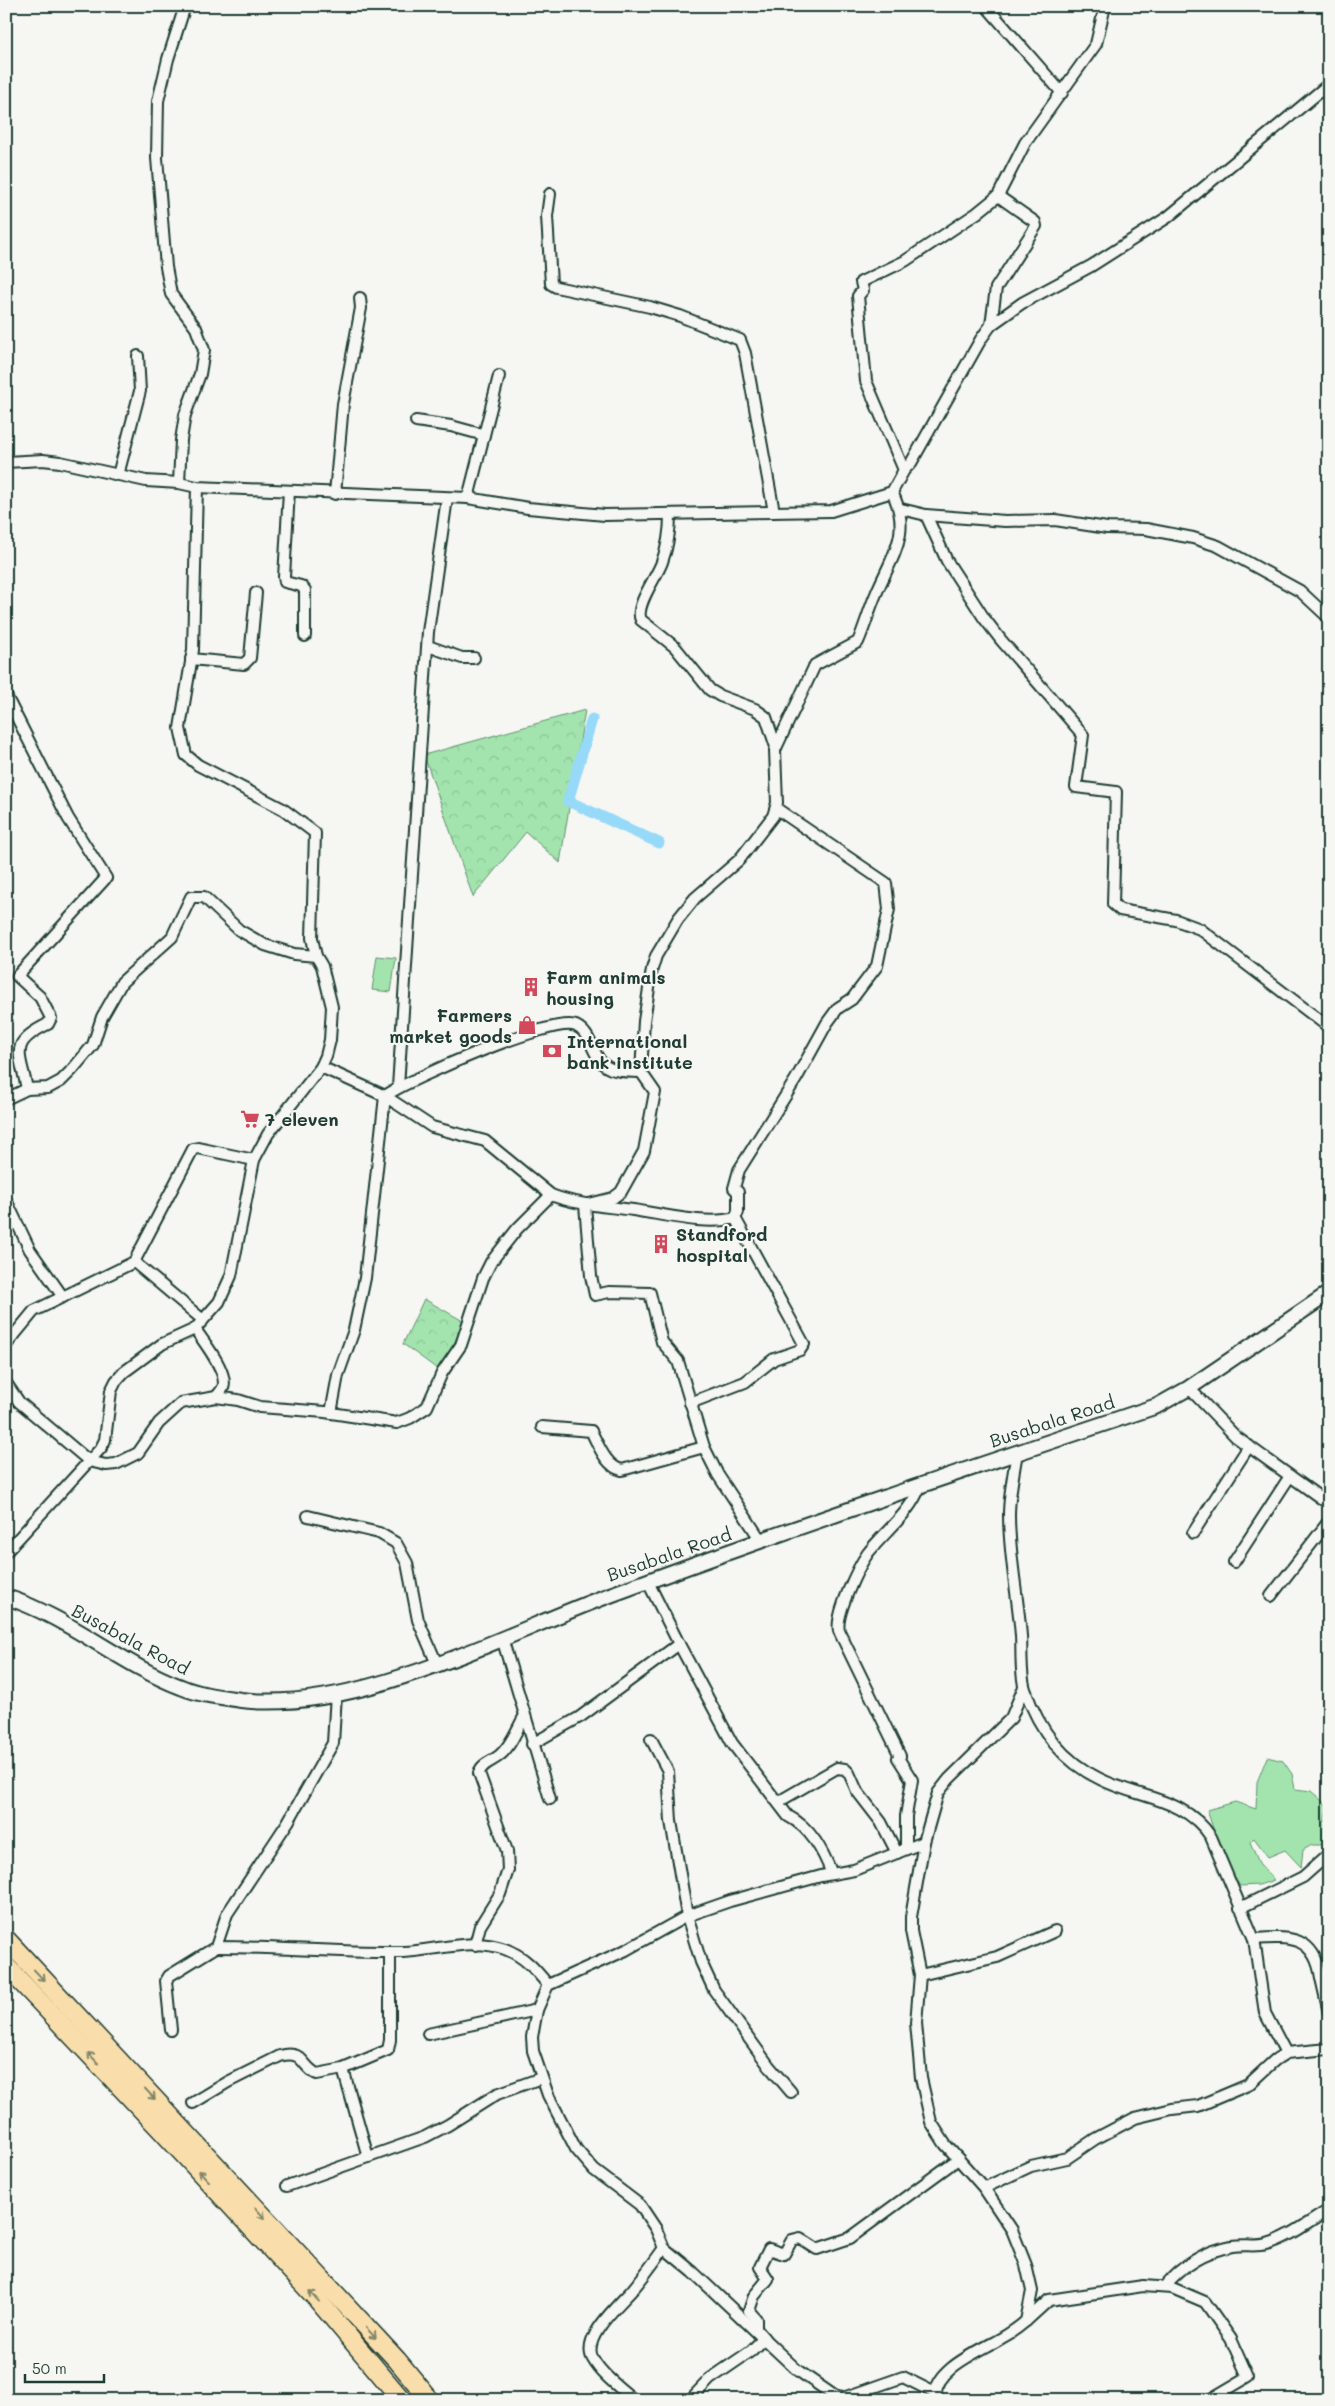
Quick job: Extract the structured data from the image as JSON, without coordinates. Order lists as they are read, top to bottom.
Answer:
{
  "streets": {
    "street": ["Busabala Road"]
  },
  "places": {
    "building": ["Farm animals housing", "Standford hospital"],
    "shop": ["Farmers market goods"],
    "bank": ["International bank institute"],
    "supermarket": ["7 eleven"]
  },
  "scale_bar": "50 m"
}
